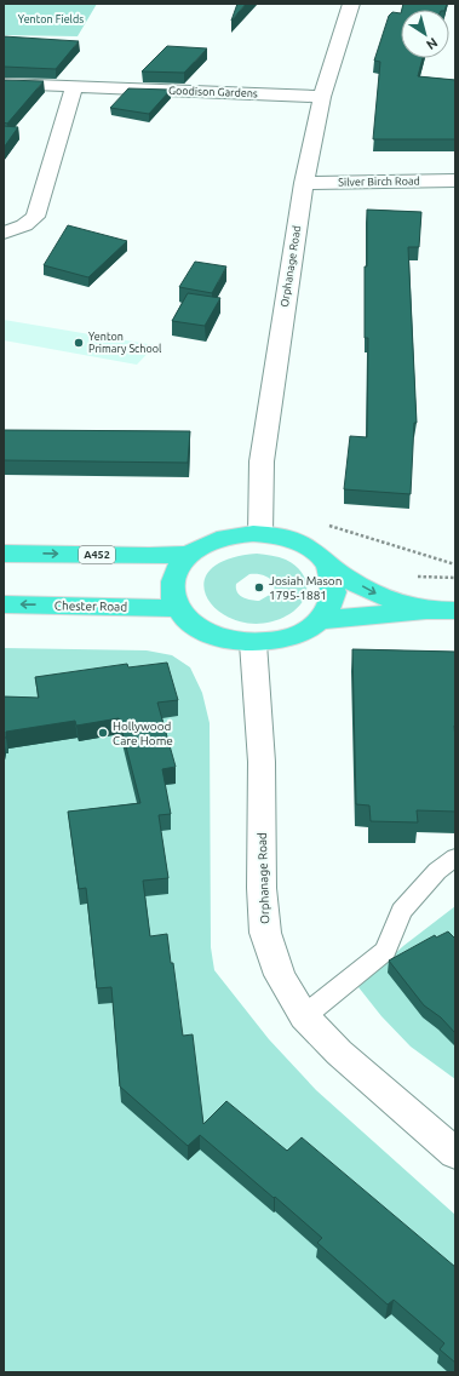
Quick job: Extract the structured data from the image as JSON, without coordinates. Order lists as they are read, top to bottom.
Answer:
{
  "streets": {
    "highway": ["A452", "Chester Road"],
    "street": ["Goodison Gardens", "Silver Birch Road", "Orphanage Road"]
  },
  "crossings": [
    ["Goodison Gardens", "Orphanage Road"],
    ["Silver Birch Road", "Orphanage Road"],
    ["Orphanage Road", "A452"],
    ["Orphanage Road", "Chester Road"],
    ["A452", "Chester Road"]
  ],
  "parks": ["Yenton Fields"],
  "places": ["Yenton Primary School", "Josiah Mason 1795-1881", "Hollywood Care Home"],
  "north": "bottom right"
}
